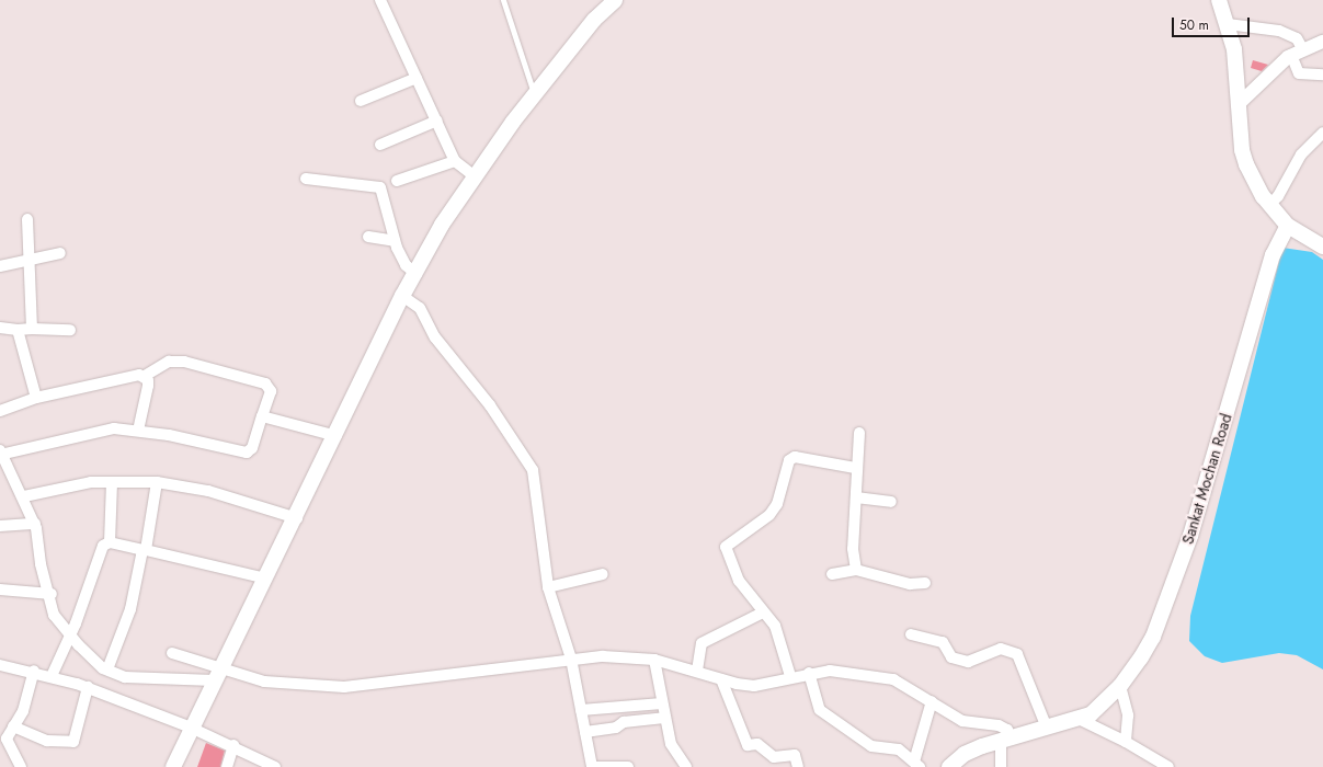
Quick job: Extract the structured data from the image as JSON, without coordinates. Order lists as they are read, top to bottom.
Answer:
{
  "streets": {
    "main road": ["Sankat Mochan Road"]
  },
  "scale_bar": "50 m"
}
